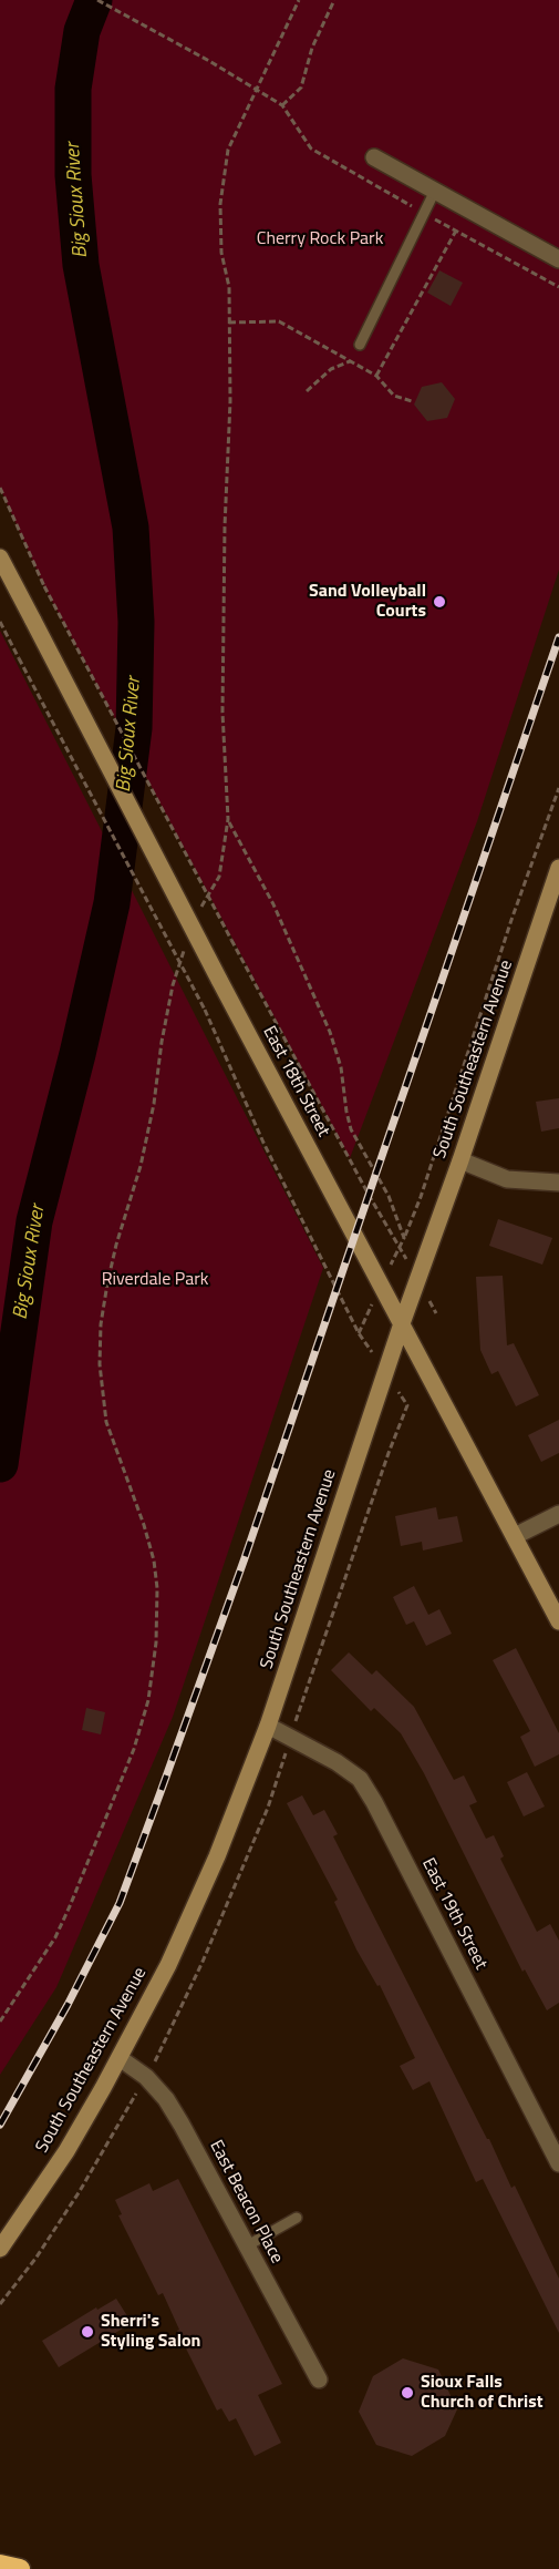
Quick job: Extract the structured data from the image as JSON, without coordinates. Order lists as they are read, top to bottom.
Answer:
{
  "streets": {
    "main road": ["South Southeastern Avenue", "East 18th Street"],
    "street": ["East 19th Street", "East Beacon Place"]
  },
  "crossings": [
    ["South Southeastern Avenue", "East 18th Street"],
    ["South Southeastern Avenue", "East 19th Street"],
    ["South Southeastern Avenue", "East Beacon Place"]
  ],
  "water": ["Big Sioux River"],
  "parks": ["Cherry Rock Park", "Riverdale Park"],
  "places": ["Sand Volleyball Courts", "Sherri's Styling Salon", "Sioux Falls Church of Christ"]
}
